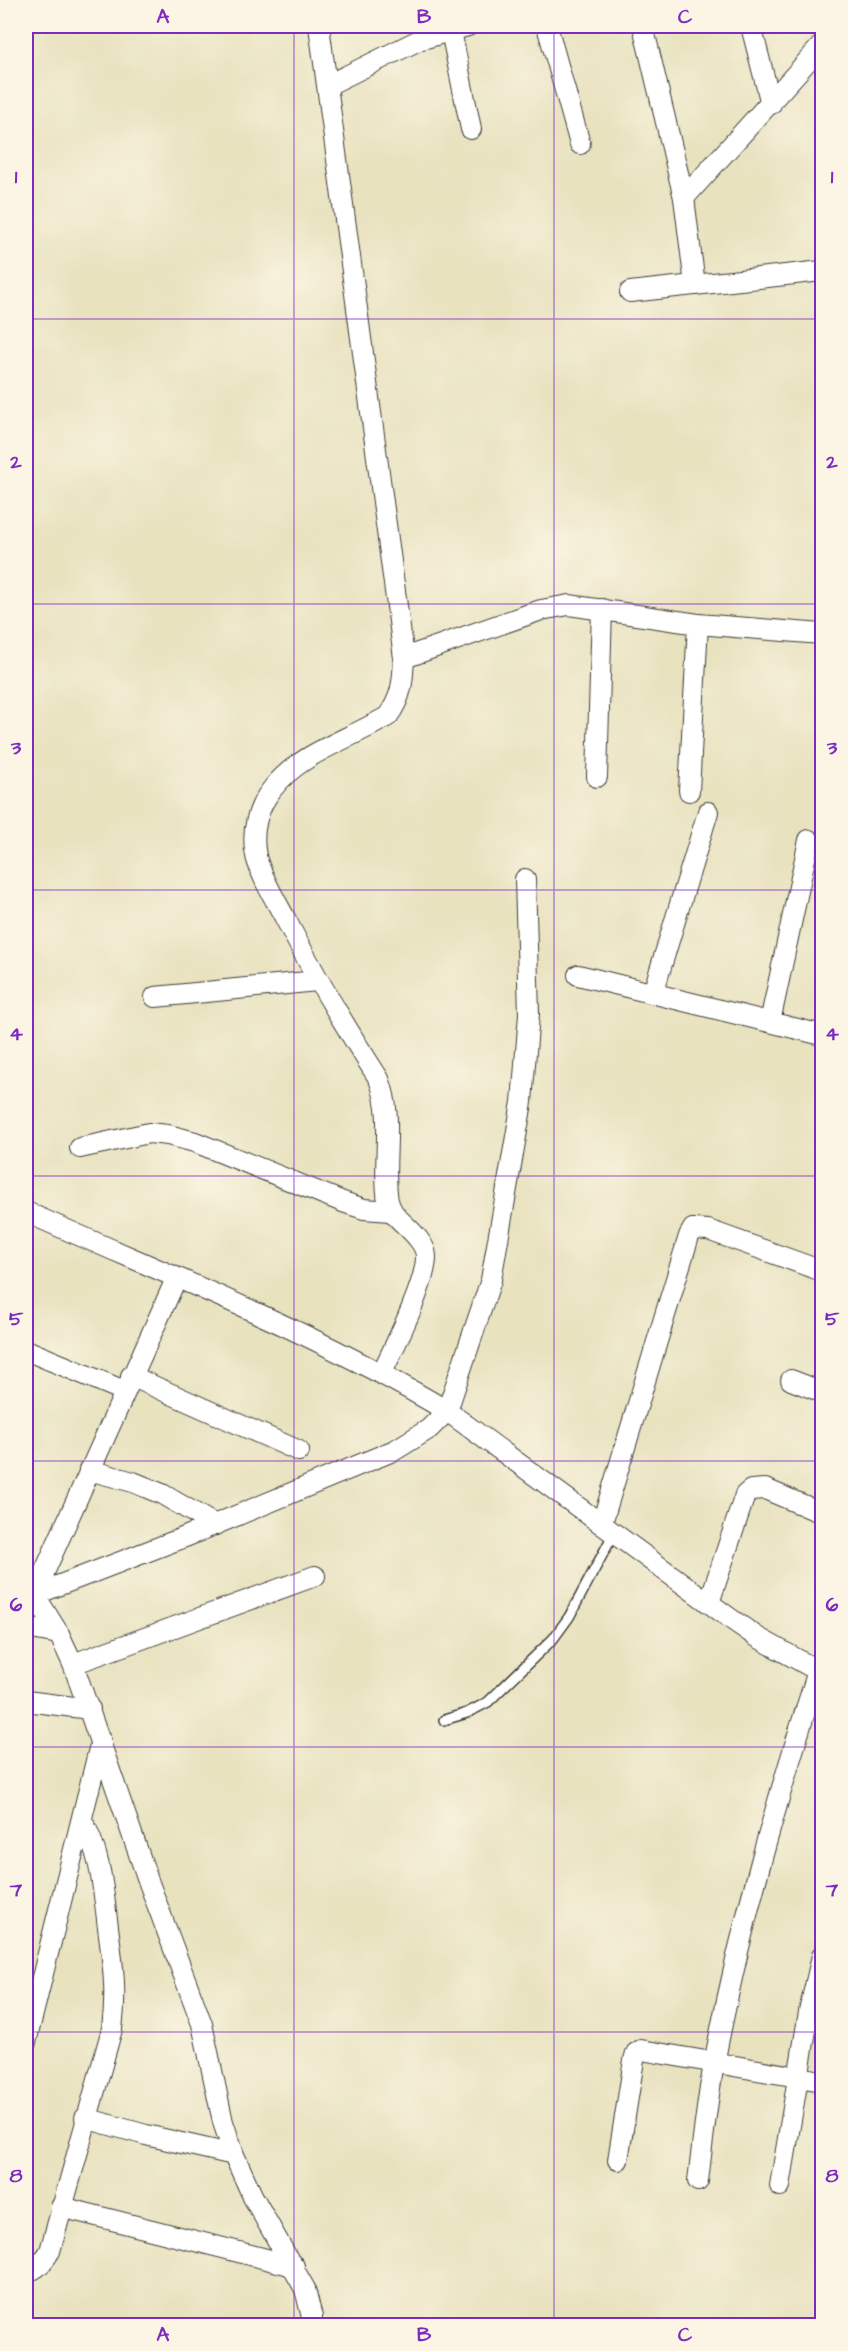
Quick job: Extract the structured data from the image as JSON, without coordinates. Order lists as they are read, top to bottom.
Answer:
{
  "grid": {
    "columns": ["A", "B", "C"],
    "rows": [
      "1",
      "2",
      "3",
      "4",
      "5",
      "6",
      "7",
      "8"
    ]
  }
}
